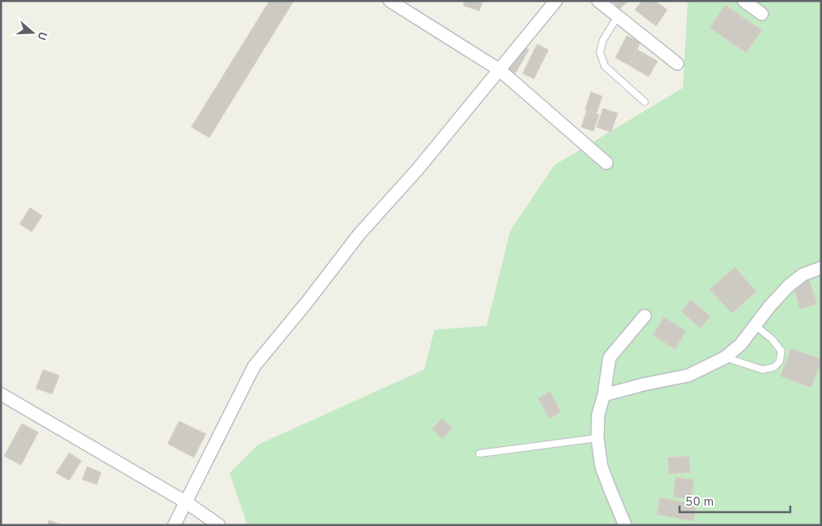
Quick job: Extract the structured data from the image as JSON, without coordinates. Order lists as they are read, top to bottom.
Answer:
{
  "scale_bar": "50 m",
  "north": "right"
}
